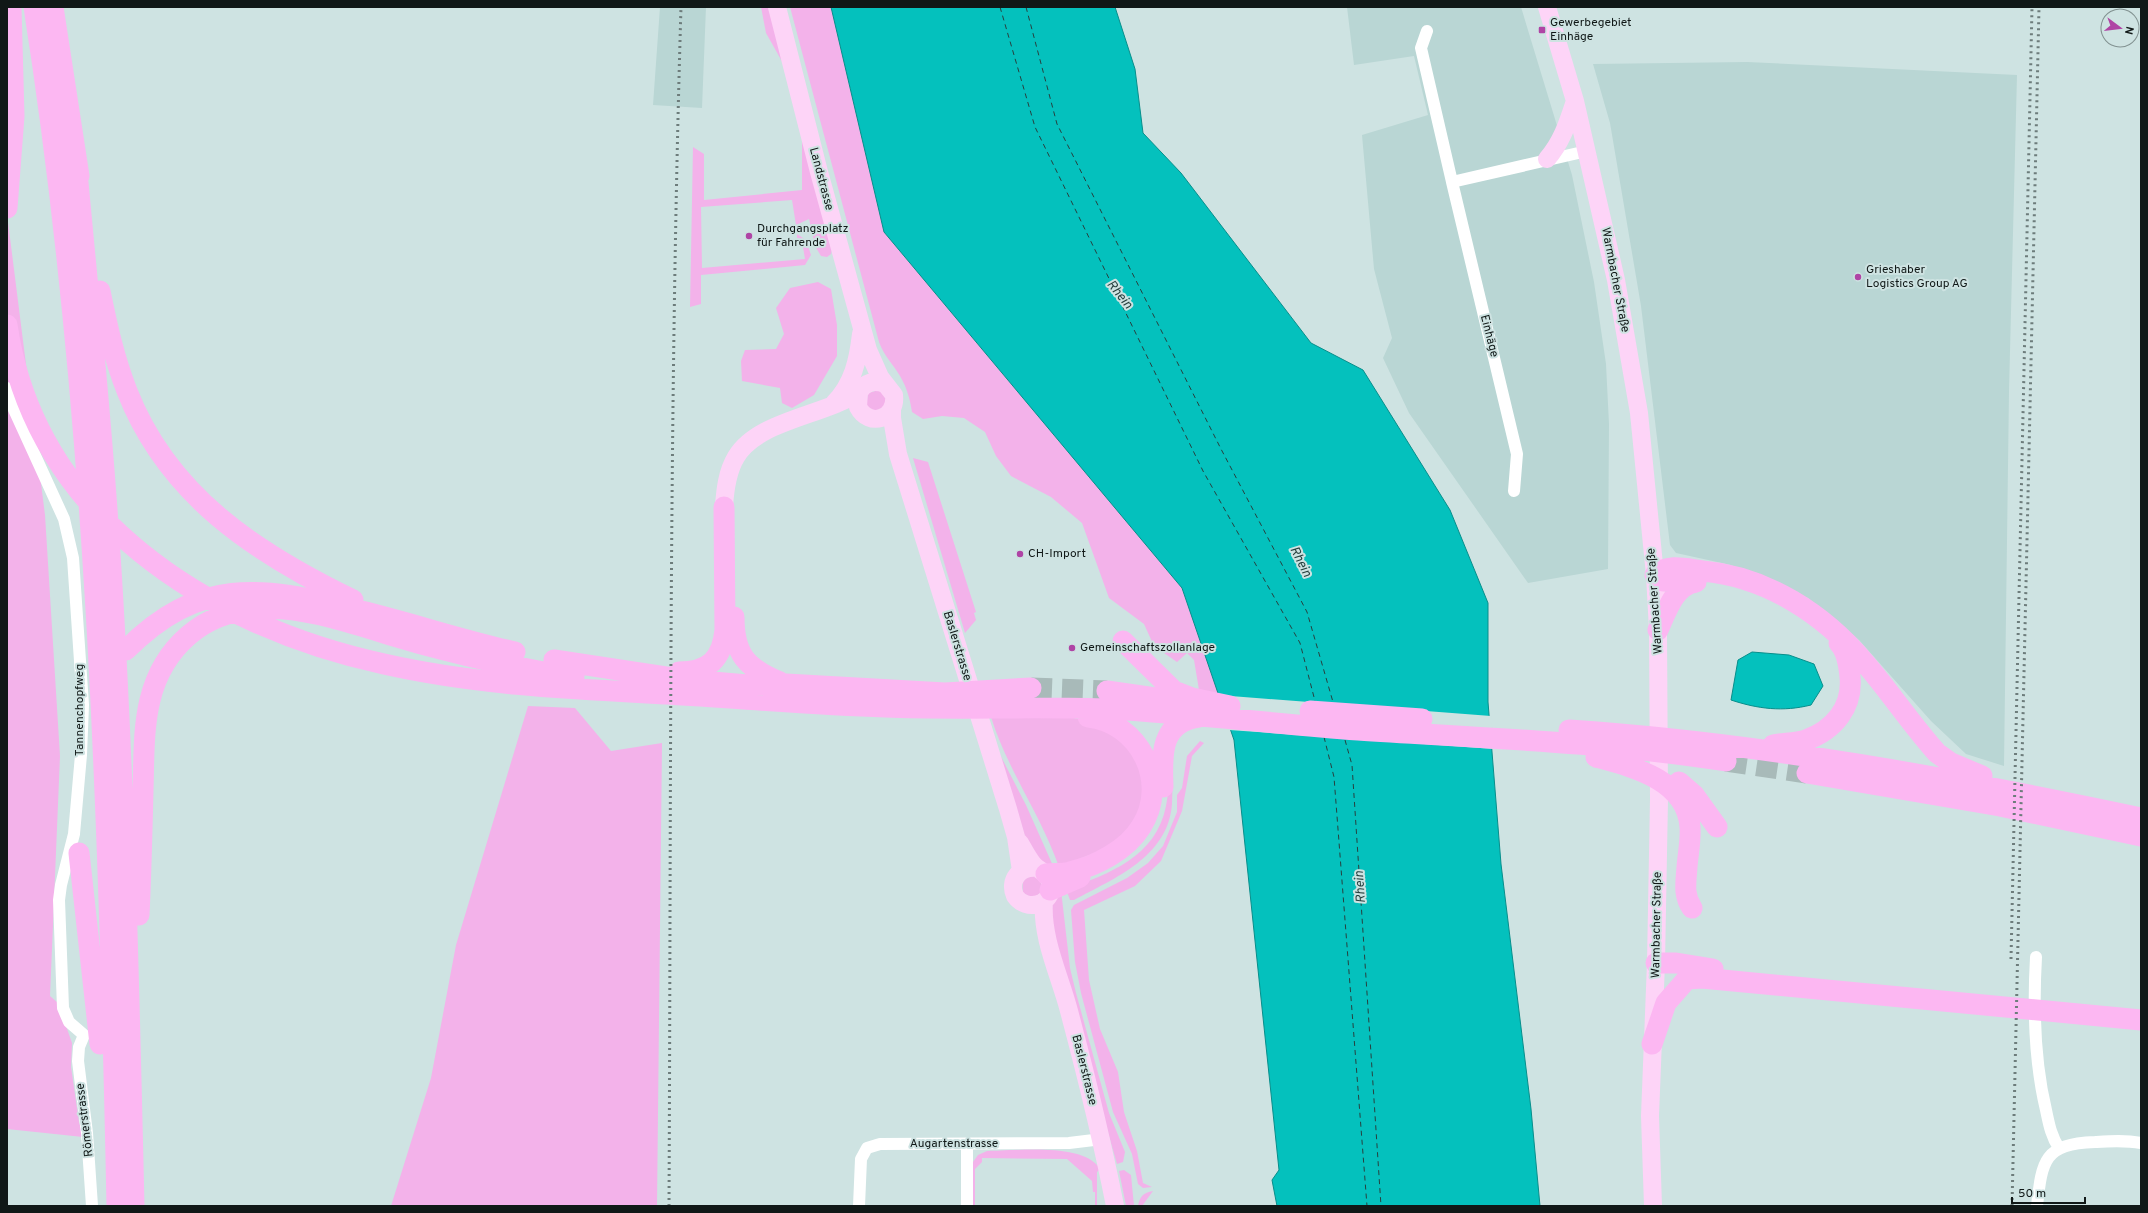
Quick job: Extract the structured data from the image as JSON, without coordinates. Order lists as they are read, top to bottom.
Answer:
{
  "streets": {
    "main road": ["Landstrasse", "Warmbacher Straße", "Baslerstrasse"],
    "street": [
      "Einhäge",
      "Tannenchopfweg",
      "Römerstrasse",
      "Augartenstrasse"
    ]
  },
  "crossings": [
    ["Landstrasse", "Baslerstrasse"],
    ["Baslerstrasse", "Augartenstrasse"],
    ["Tannenchopfweg", "Römerstrasse"]
  ],
  "water": ["Rhein"],
  "places": {
    "transit": ["Gewerbegebiet Einhäge"],
    "other": [
      "Durchgangsplatz für Fahrende",
      "Grieshaber Logistics Group AG",
      "CH-Import",
      "Gemeinschaftszollanlage"
    ]
  },
  "scale_bar": "50 m",
  "north": "right"
}
